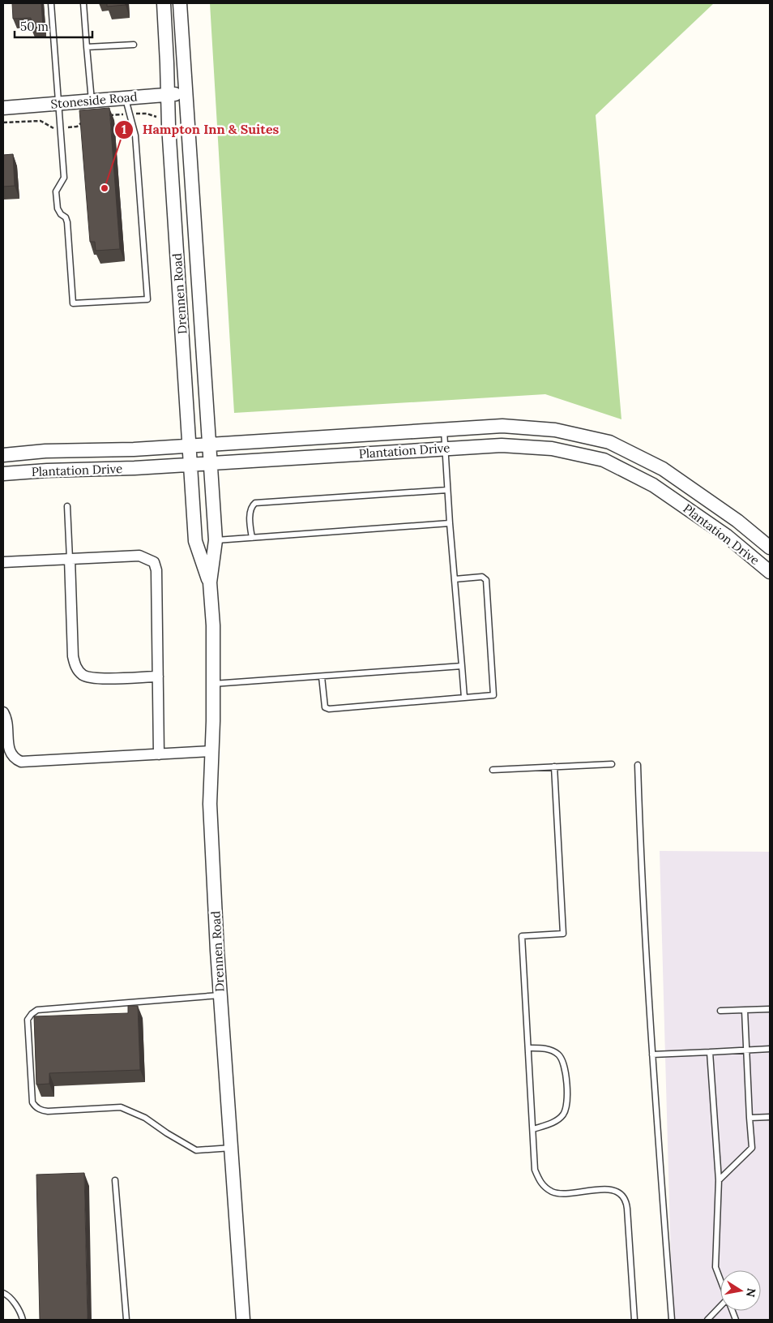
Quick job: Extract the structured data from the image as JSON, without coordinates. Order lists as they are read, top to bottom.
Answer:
{
  "streets": {
    "street": ["Stoneside Road", "Drennen Road", "Plantation Drive"]
  },
  "crossings": [
    ["Stoneside Road", "Drennen Road"],
    ["Drennen Road", "Plantation Drive"]
  ],
  "places": ["Hampton Inn & Suites"],
  "scale_bar": "50 m",
  "north": "right"
}
